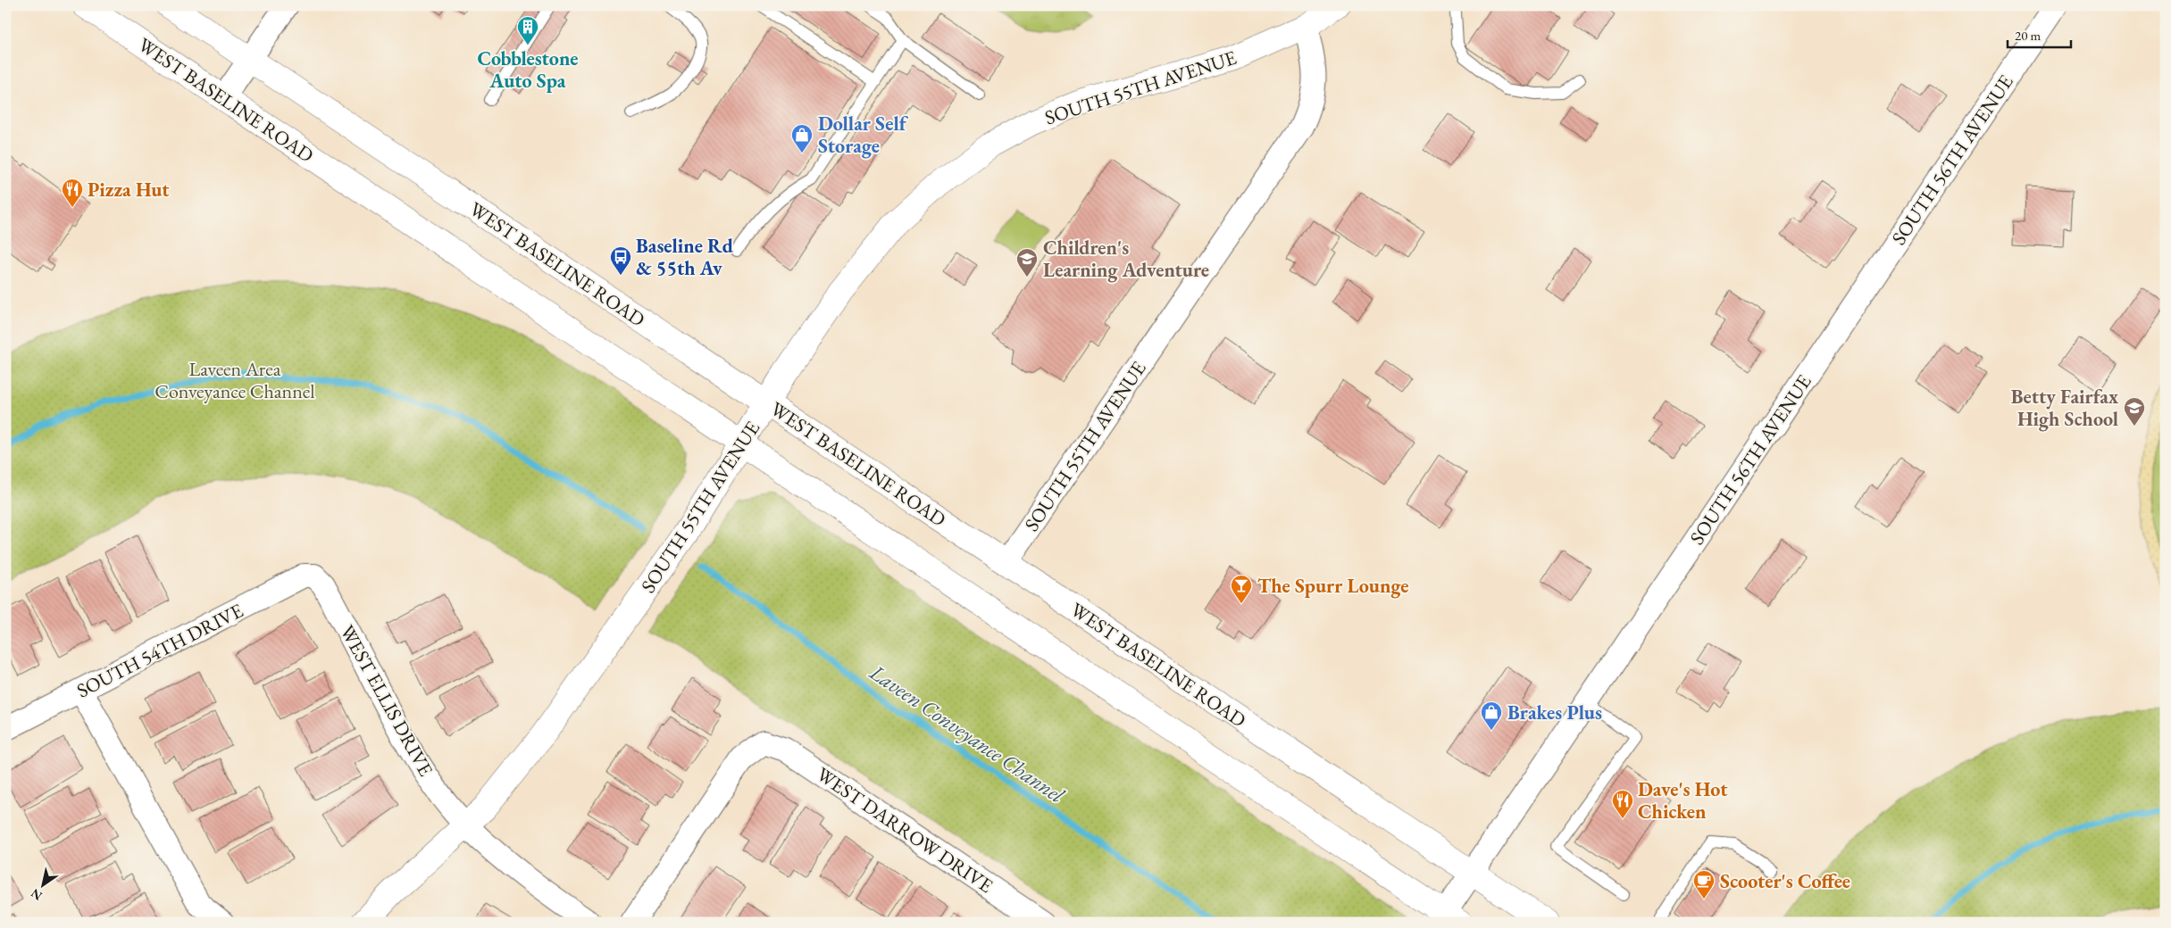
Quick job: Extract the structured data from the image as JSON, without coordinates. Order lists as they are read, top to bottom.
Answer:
{
  "streets": {
    "main road": ["SOUTH 55TH AVENUE", "WEST BASELINE ROAD"],
    "street": [
      "SOUTH 56TH AVENUE",
      "SOUTH 54TH DRIVE",
      "WEST ELLIS DRIVE",
      "WEST DARROW DRIVE"
    ]
  },
  "crossings": [
    ["SOUTH 55TH AVENUE", "WEST BASELINE ROAD"],
    ["SOUTH 55TH AVENUE", "WEST ELLIS DRIVE"],
    ["WEST BASELINE ROAD", "SOUTH 56TH AVENUE"],
    ["SOUTH 54TH DRIVE", "WEST ELLIS DRIVE"]
  ],
  "water": ["Laveen Conveyance Channel"],
  "parks": ["Laveen Area Conveyance Channel"],
  "places": {
    "building": ["Cobblestone Auto Spa"],
    "shop": ["Dollar Self Storage", "Brakes Plus"],
    "restaurant": ["Pizza Hut", "Dave's Hot Chicken"],
    "bus stop": ["Baseline Rd & 55th Av"],
    "school or university": ["Children's Learning Adventure", "Betty Fairfax High School"],
    "bar": ["The Spurr Lounge"],
    "cafe": ["Scooter's Coffee"]
  },
  "scale_bar": "20 m",
  "north": "bottom left"
}
